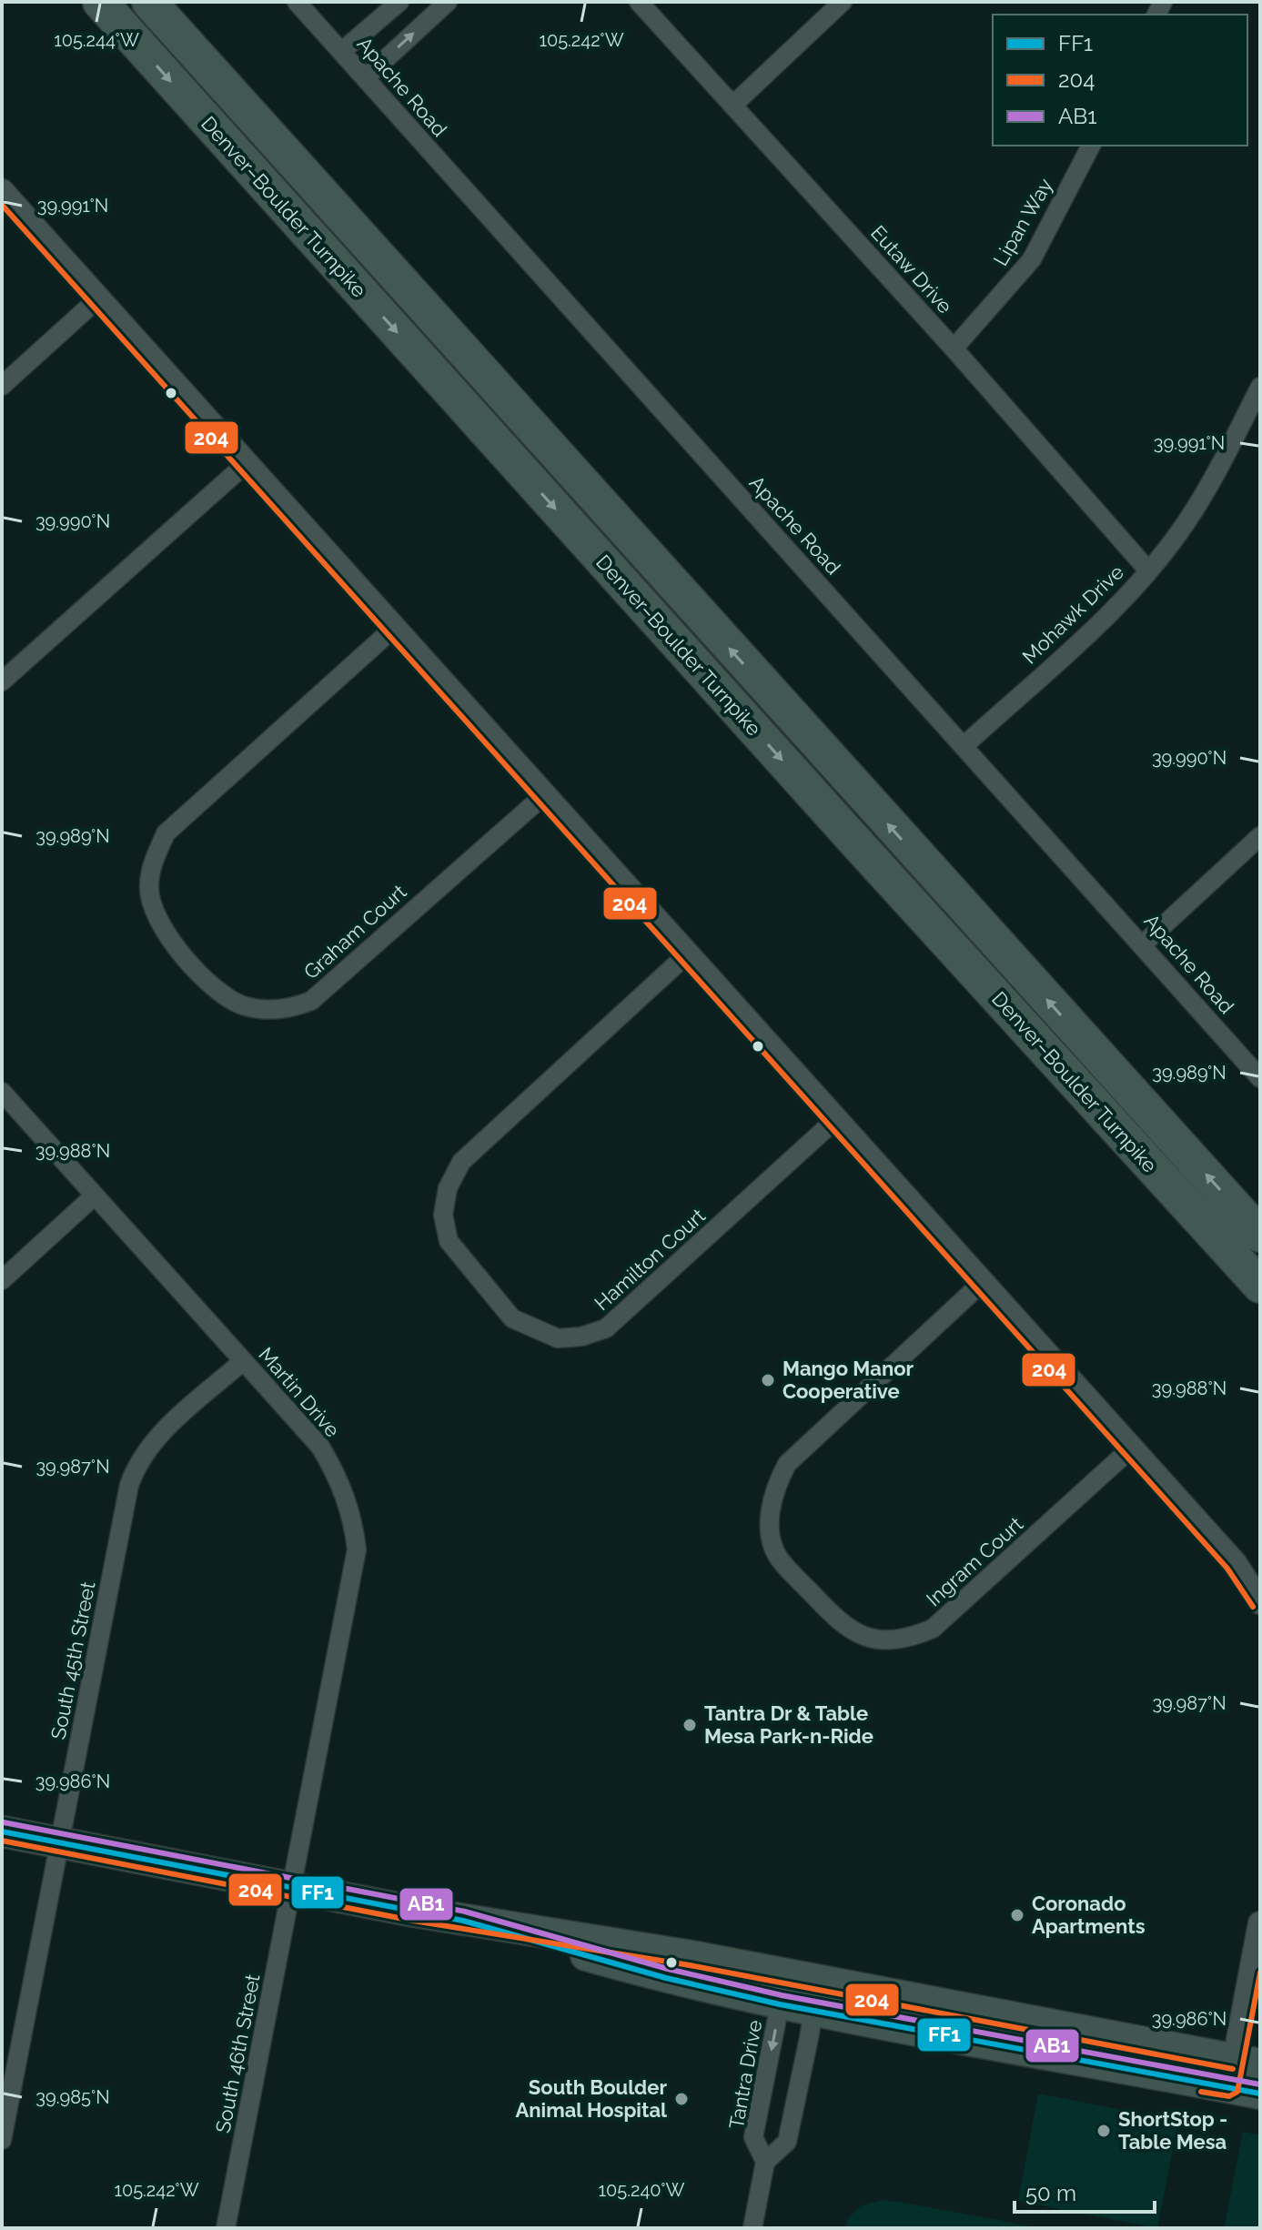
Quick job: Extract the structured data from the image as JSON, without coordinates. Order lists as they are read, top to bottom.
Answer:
{
  "streets": {
    "highway": ["Denver–Boulder Turnpike"],
    "street": [
      "Apache Road",
      "Lipan Way",
      "Eutaw Drive",
      "Mohawk Drive",
      "Graham Court",
      "Hamilton Court",
      "Martin Drive",
      "Ingram Court",
      "South 45th Street",
      "South 46th Street",
      "Tantra Drive"
    ]
  },
  "crossings": [
    ["Apache Road", "Mohawk Drive"],
    ["Lipan Way", "Eutaw Drive"],
    ["Eutaw Drive", "Mohawk Drive"],
    ["Martin Drive", "South 45th Street"],
    ["Martin Drive", "South 46th Street"]
  ],
  "places": [
    "Mango Manor Cooperative",
    "Tantra Dr & Table Mesa Park-n-Ride",
    "Coronado Apartments",
    "South Boulder Animal Hospital",
    "ShortStop - Table Mesa"
  ],
  "lines": ["transit line 204", "transit line AB1", "transit line FF1"],
  "legend": ["FF1", "204", "AB1"],
  "scale_bar": "50 m",
  "coordinates": [
    "105.244°W",
    "105.242°W",
    "39.991°N",
    "39.990°N",
    "39.989°N",
    "39.988°N",
    "39.987°N",
    "39.986°N",
    "39.985°N",
    "105.240°W"
  ]
}
